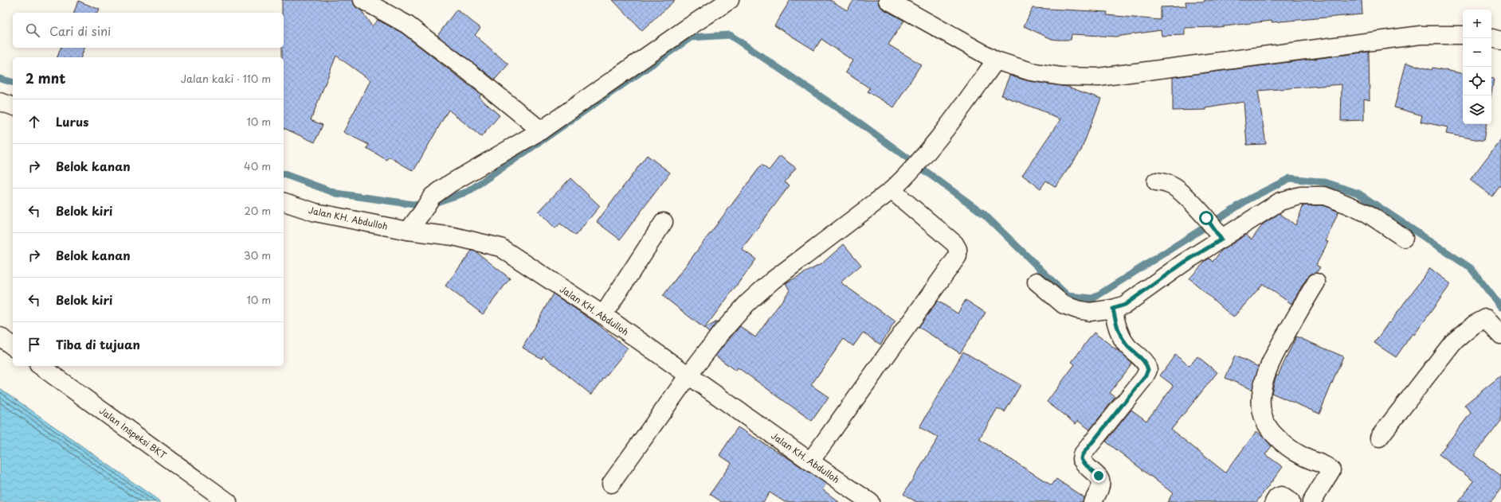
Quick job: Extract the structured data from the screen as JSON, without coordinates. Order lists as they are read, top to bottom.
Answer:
{
  "streets": {
    "street": ["Jalan KH. Abdulloh", "Jalan Inspeksi BKT"]
  },
  "page": {
    "map_buttons": ["+", "−"],
    "search": "Cari di sini",
    "heading": ["2 mnt", "Jalan kaki · 110 m"],
    "list": [
      ["Lurus", "10 m"],
      ["Belok kanan", "40 m"],
      ["Belok kiri", "20 m"],
      ["Belok kanan", "30 m"],
      ["Belok kiri", "10 m"],
      "Tiba di tujuan"
    ]
  }
}
